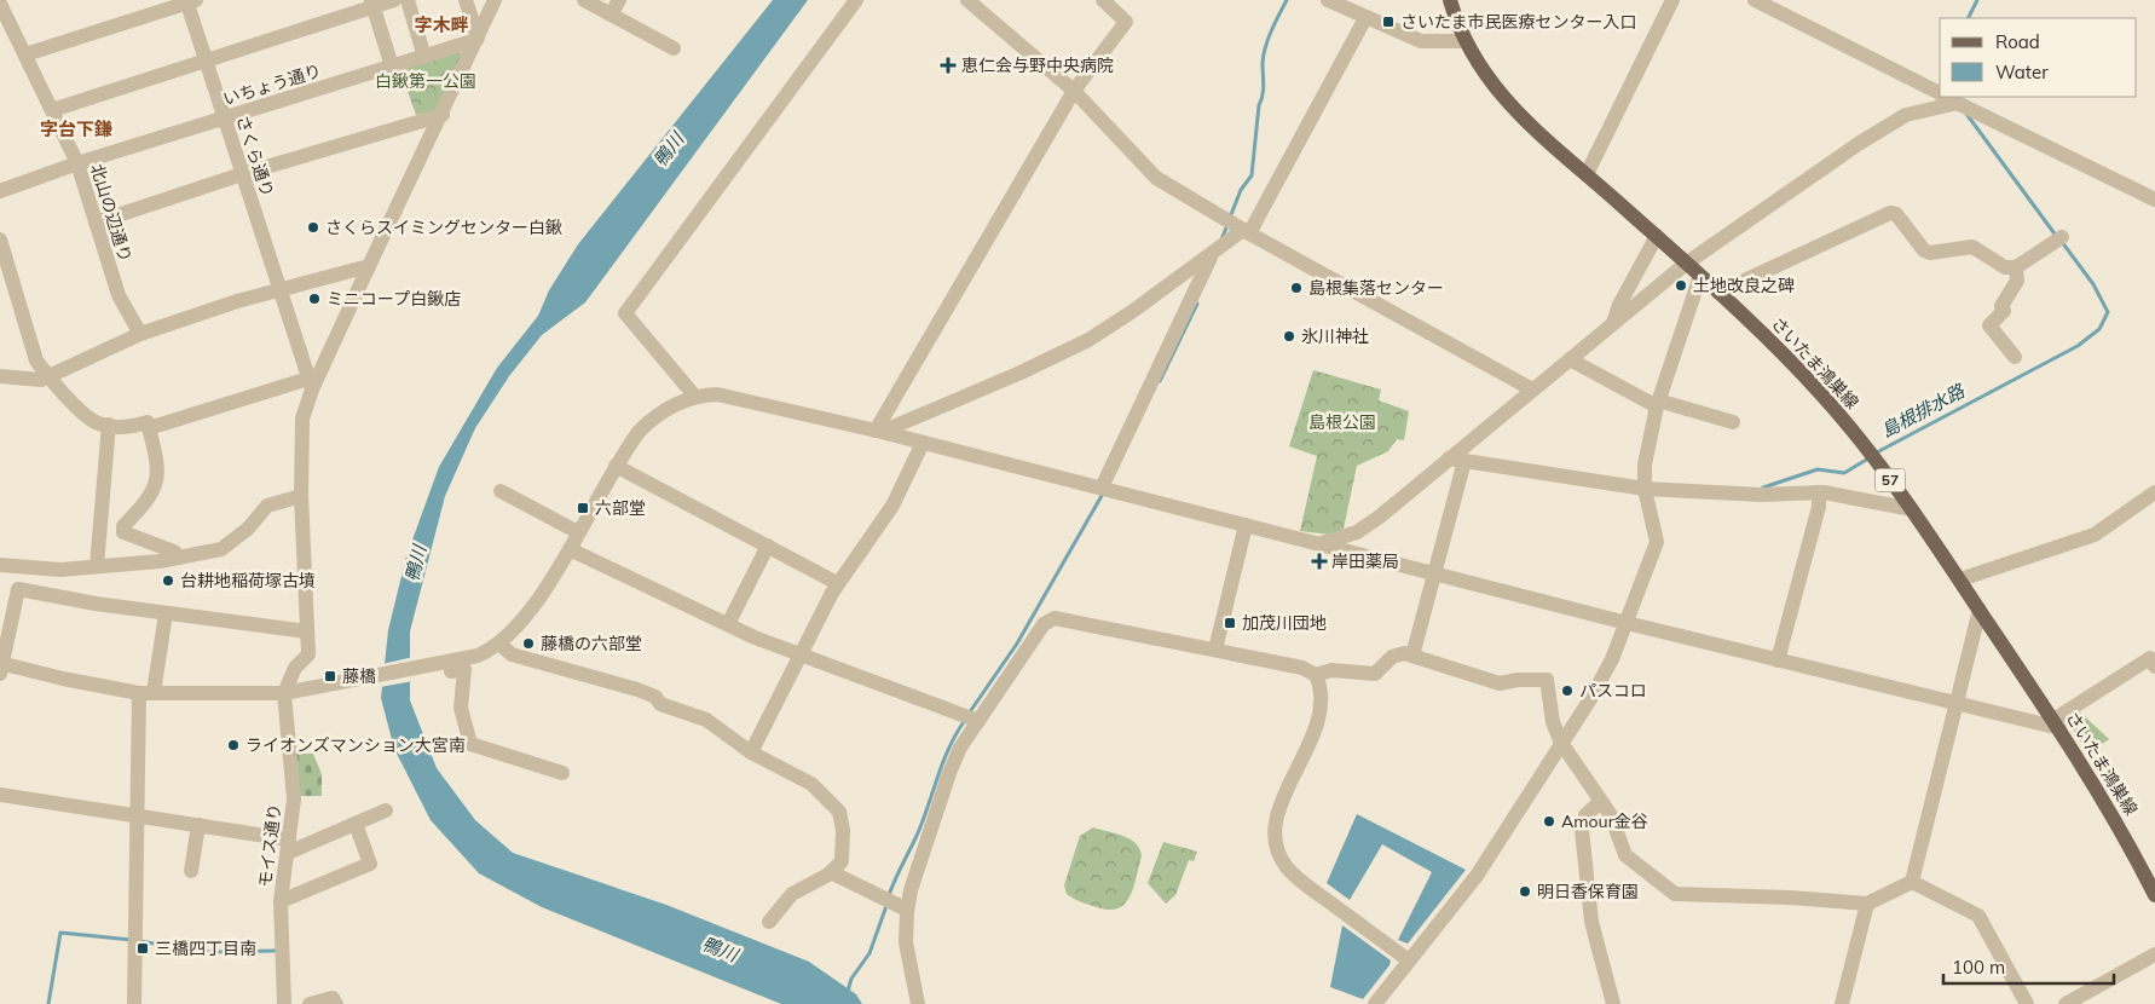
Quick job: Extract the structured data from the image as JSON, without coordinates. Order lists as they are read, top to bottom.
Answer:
{
  "streets": {
    "main road": ["さいたま鴻巣線", "57"],
    "street": [
      "いちょう通り",
      "さくら通り",
      "北山の辺通り",
      "モイス通り"
    ]
  },
  "crossings": [
    ["いちょう通り", "さくら通り"],
    ["いちょう通り", "北山の辺通り"]
  ],
  "districts": ["字木畔", "字台下鎌"],
  "water": ["鴨川", "島根排水路"],
  "parks": ["白鍬第一公園", "島根公園"],
  "places": {
    "transit": [
      "さいたま市民医療センター入口",
      "六部堂",
      "加茂川団地",
      "藤橋",
      "三橋四丁目南"
    ],
    "health": ["恵仁会与野中央病院", "岸田薬局"],
    "other": [
      "さくらスイミングセンター白鍬",
      "土地改良之碑",
      "島根集落センター",
      "ミニコープ白鍬店",
      "氷川神社",
      "台耕地稲荷塚古墳",
      "藤橋の六部堂",
      "パスコロ",
      "ライオンズマンション大宮南",
      "Amour金谷",
      "明日香保育園"
    ]
  },
  "legend": ["Road", "Water"],
  "scale_bar": "100 m"
}
